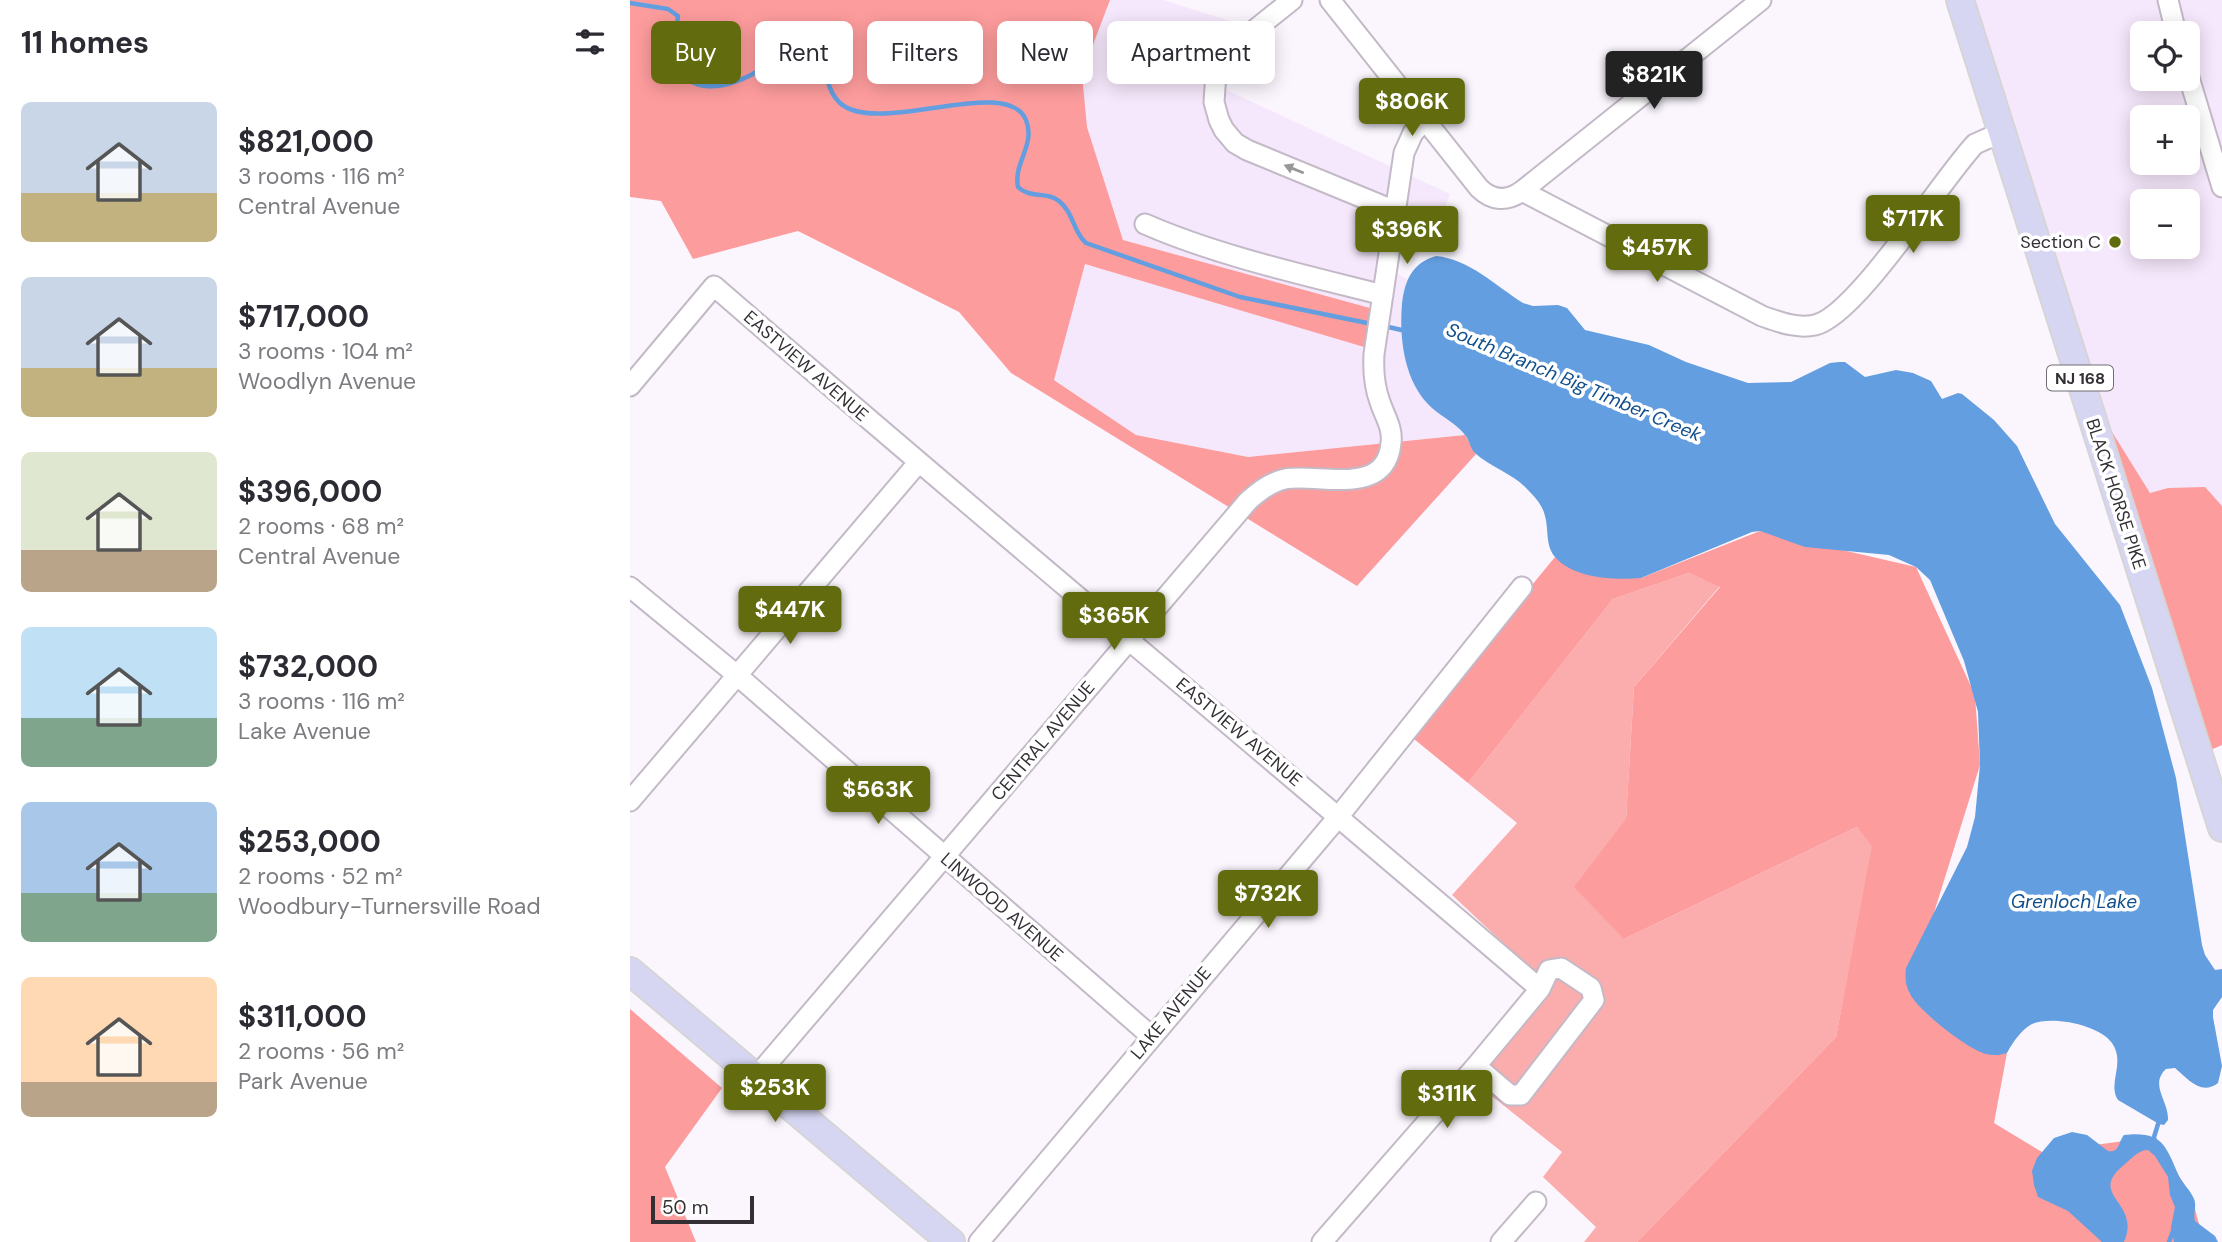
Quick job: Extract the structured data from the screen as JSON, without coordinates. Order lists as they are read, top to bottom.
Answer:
{
  "streets": {
    "main road": ["NJ 168", "BLACK HORSE PIKE"],
    "street": [
      "EASTVIEW AVENUE",
      "CENTRAL AVENUE",
      "LINWOOD AVENUE",
      "LAKE AVENUE"
    ]
  },
  "crossings": [
    ["EASTVIEW AVENUE", "CENTRAL AVENUE"],
    ["EASTVIEW AVENUE", "LAKE AVENUE"],
    ["CENTRAL AVENUE", "LINWOOD AVENUE"],
    ["LINWOOD AVENUE", "LAKE AVENUE"]
  ],
  "water": ["South Branch Big Timber Creek", "Grenloch Lake"],
  "places": ["Section C"],
  "scale_bar": "50 m",
  "page": {
    "heading": "11 homes",
    "map_buttons": ["+", "−"],
    "chip": [
      "Buy",
      "Rent",
      "Filters",
      "New",
      "Apartment"
    ],
    "price": [
      "$821K",
      "$806K",
      "$717K",
      "$396K",
      "$457K",
      "$447K",
      "$365K",
      "$563K",
      "$732K",
      "$253K",
      "$311K"
    ],
    "list": [
      {
        "name": "$821,000",
        "note": "3 rooms · 116 m² · Central Avenue"
      },
      {
        "name": "$717,000",
        "note": "3 rooms · 104 m² · Woodlyn Avenue"
      },
      {
        "name": "$396,000",
        "note": "2 rooms · 68 m² · Central Avenue"
      },
      {
        "name": "$732,000",
        "note": "3 rooms · 116 m² · Lake Avenue"
      },
      {
        "name": "$253,000",
        "note": "2 rooms · 52 m² · Woodbury-Turnersville Road"
      },
      {
        "name": "$311,000",
        "note": "2 rooms · 56 m² · Park Avenue"
      }
    ],
    "scale": "50 m"
  }
}
